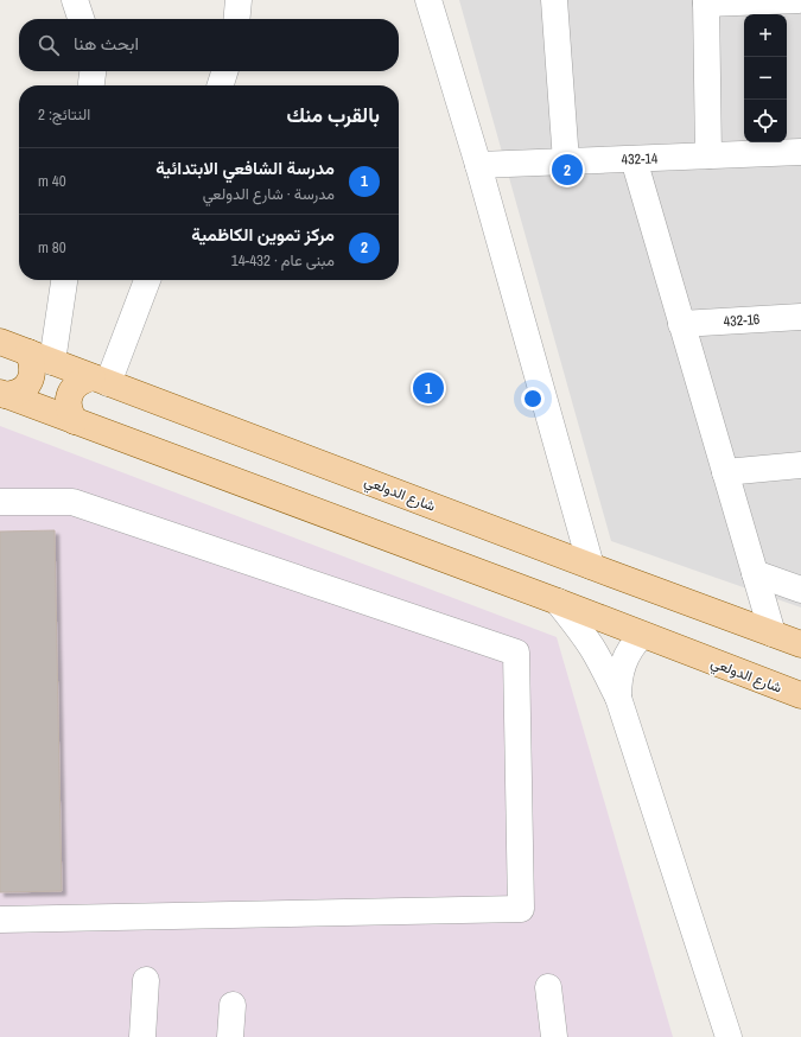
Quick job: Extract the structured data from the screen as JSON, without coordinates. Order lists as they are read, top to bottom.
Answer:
{
  "streets": {
    "main road": ["شارع الدولعي"],
    "street": ["432-14", "432-16"]
  },
  "page": {
    "map_buttons": ["+", "−"],
    "search": "ابحث هنا",
    "heading": ["بالقرب منك", "النتائج: 2"],
    "list": [
      {
        "mark": "1",
        "name": "مدرسة الشافعي الابتدائية",
        "note": "مدرسة · شارع الدولعي",
        "value": "40 m"
      },
      {
        "mark": "2",
        "name": "مركز تموين الكاظمية",
        "note": "مبنى عام · 432-14",
        "value": "80 m"
      }
    ],
    "pins": ["2", "1"]
  }
}
